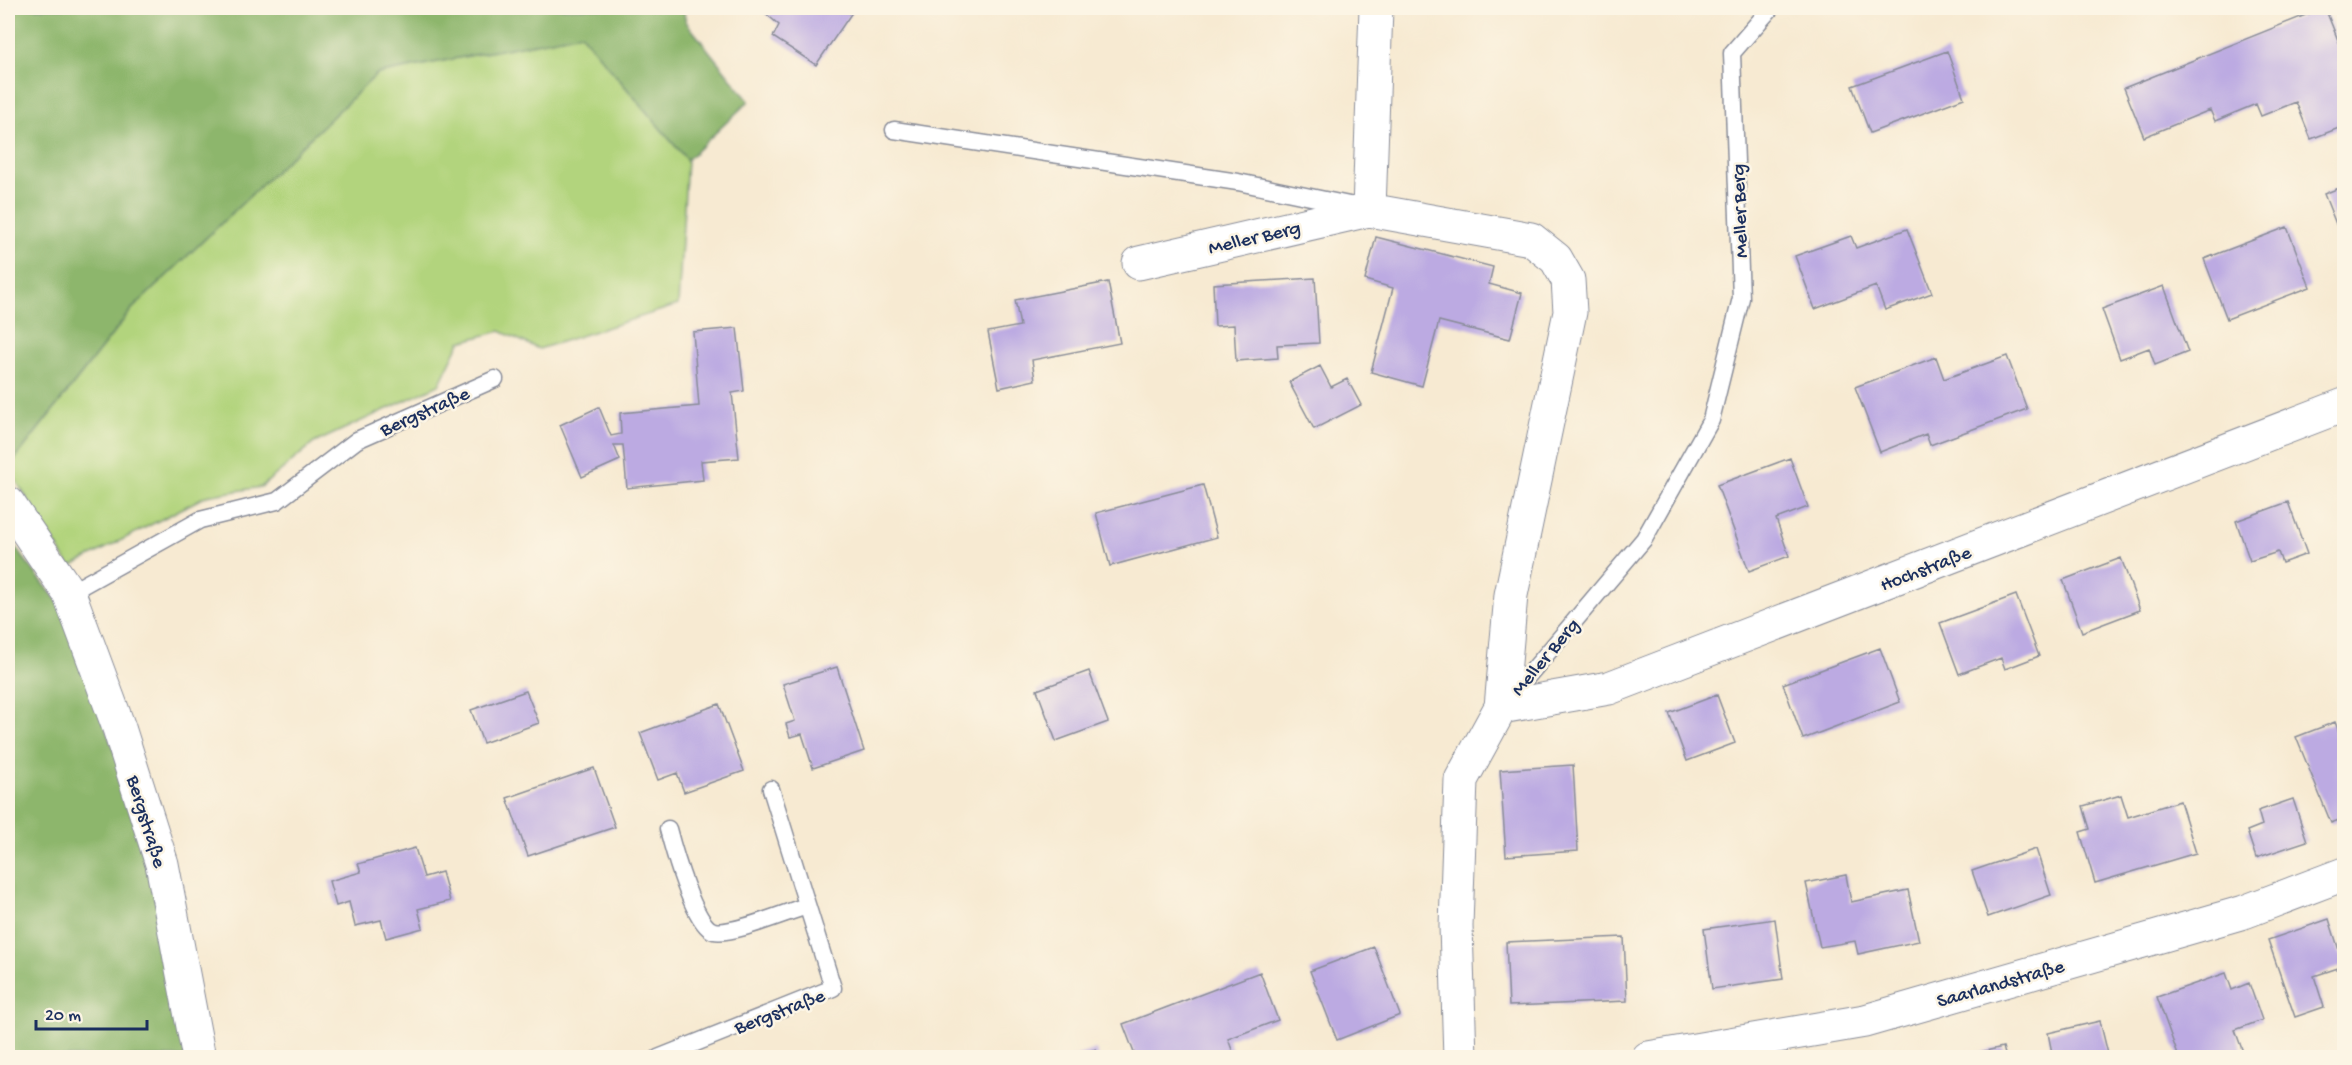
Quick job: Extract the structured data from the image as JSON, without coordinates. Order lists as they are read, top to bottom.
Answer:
{
  "streets": {
    "street": [
      "Meller Berg",
      "Bergstraße",
      "Hochstraße",
      "Saarlandstraße"
    ]
  },
  "crossings": [
    ["Meller Berg", "Hochstraße"]
  ],
  "scale_bar": "20 m"
}
